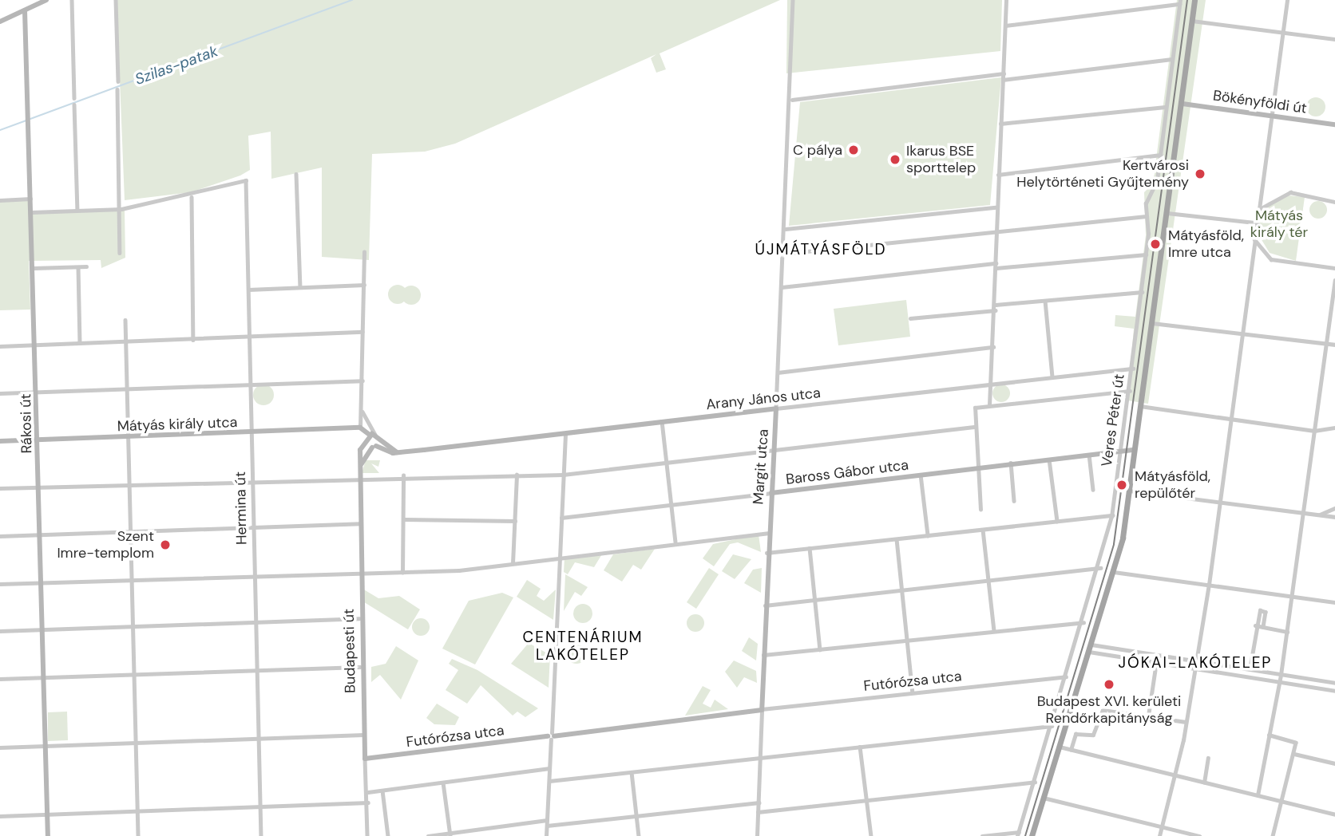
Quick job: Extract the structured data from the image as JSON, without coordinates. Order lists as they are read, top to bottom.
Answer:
{
  "streets": {
    "main road": ["Veres Péter út"],
    "street": [
      "Bökényföldi út",
      "Arany János utca",
      "Rákosi út",
      "Mátyás király utca",
      "Margit utca",
      "Baross Gábor utca",
      "Hermina út",
      "Budapesti út",
      "Futórózsa utca"
    ]
  },
  "crossings": [
    ["Bökényföldi út", "Veres Péter út"],
    ["Arany János utca", "Veres Péter út"],
    ["Arany János utca", "Margit utca"],
    ["Arany János utca", "Budapesti út"],
    ["Veres Péter út", "Baross Gábor utca"],
    ["Veres Péter út", "Futórózsa utca"],
    ["Rákosi út", "Mátyás király utca"],
    ["Mátyás király utca", "Hermina út"],
    ["Margit utca", "Baross Gábor utca"],
    ["Margit utca", "Futórózsa utca"],
    ["Budapesti út", "Futórózsa utca"]
  ],
  "districts": ["ÚJMÁTYÁSFÖLD", "CENTENÁRIUM LAKÓTELEP", "JÓKAI-LAKÓTELEP"],
  "water": ["Szilas-patak"],
  "parks": ["Mátyás király tér"],
  "places": [
    "C pálya",
    "Ikarus BSE sporttelep",
    "Kertvárosi Helytörténeti Gyűjtemény",
    "Mátyásföld, Imre utca",
    "Mátyásföld, repülőtér",
    "Szent Imre-templom",
    "Budapest XVI. kerületi Rendőrkapitányság"
  ]
}
